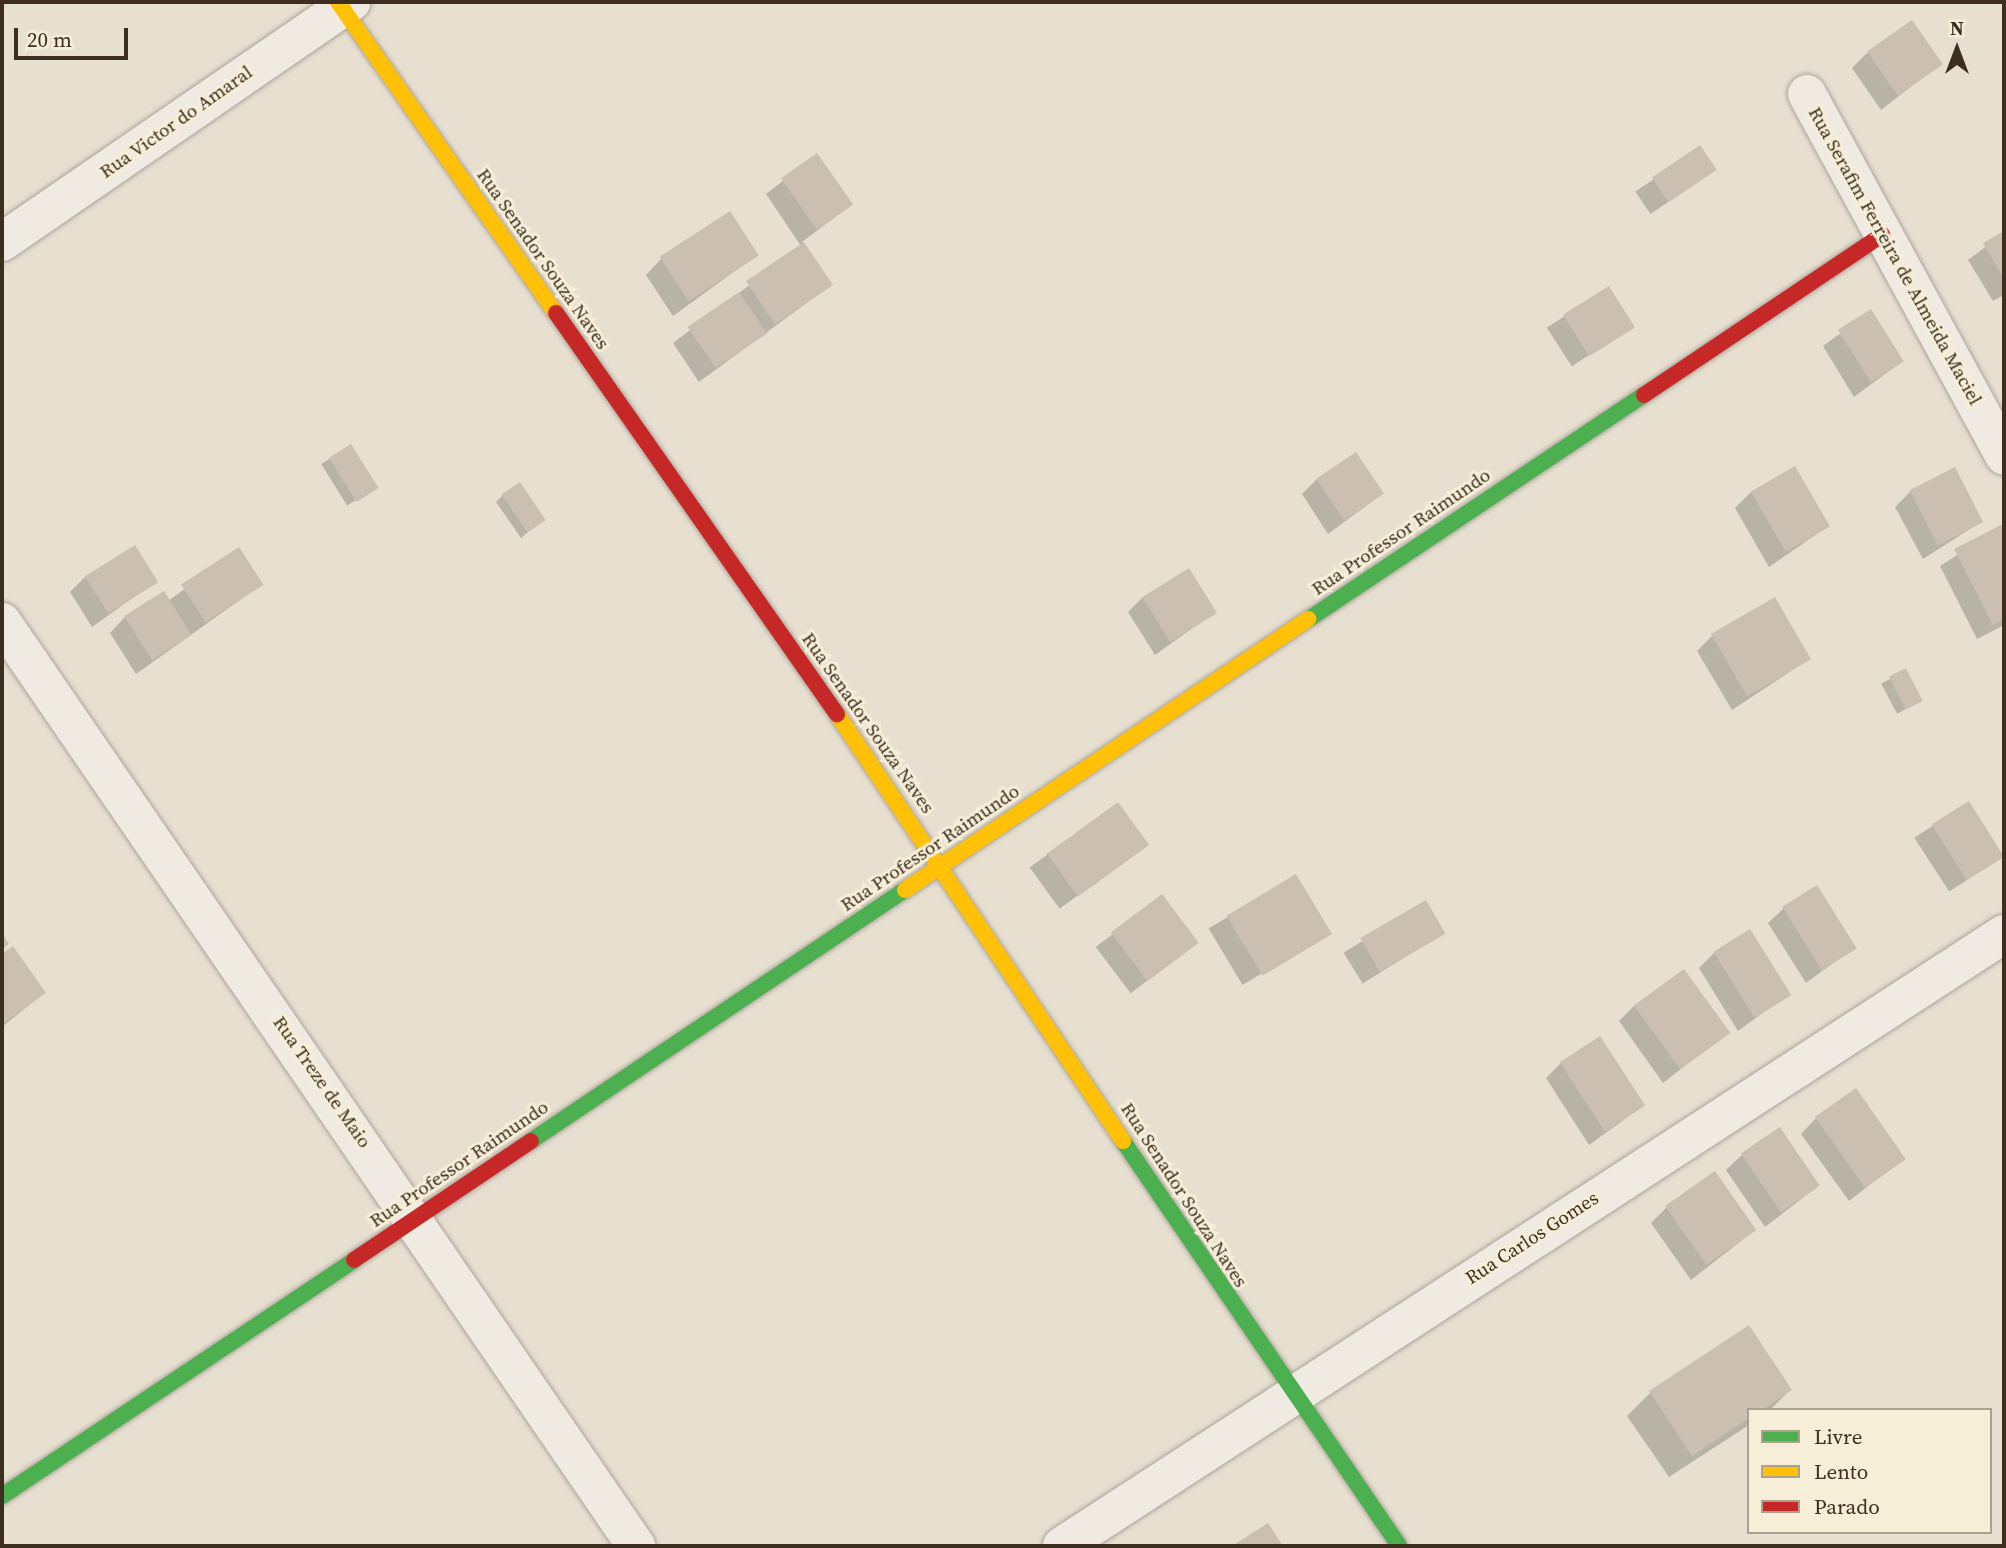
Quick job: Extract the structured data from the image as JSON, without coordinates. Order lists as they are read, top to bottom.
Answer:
{
  "streets": {
    "street": [
      "Rua Victor do Amaral",
      "Rua Serafim Ferreira de Almeida Maciel",
      "Rua Senador Souza Naves",
      "Rua Professor Raimundo",
      "Rua Treze de Maio",
      "Rua Carlos Gomes"
    ]
  },
  "crossings": [
    ["Rua Victor do Amaral", "Rua Senador Souza Naves"],
    ["Rua Serafim Ferreira de Almeida Maciel", "Rua Professor Raimundo"],
    ["Rua Senador Souza Naves", "Rua Professor Raimundo"],
    ["Rua Senador Souza Naves", "Rua Carlos Gomes"],
    ["Rua Professor Raimundo", "Rua Treze de Maio"]
  ],
  "legend": ["Livre", "Lento", "Parado"],
  "scale_bar": "20 m",
  "north": "top"
}
